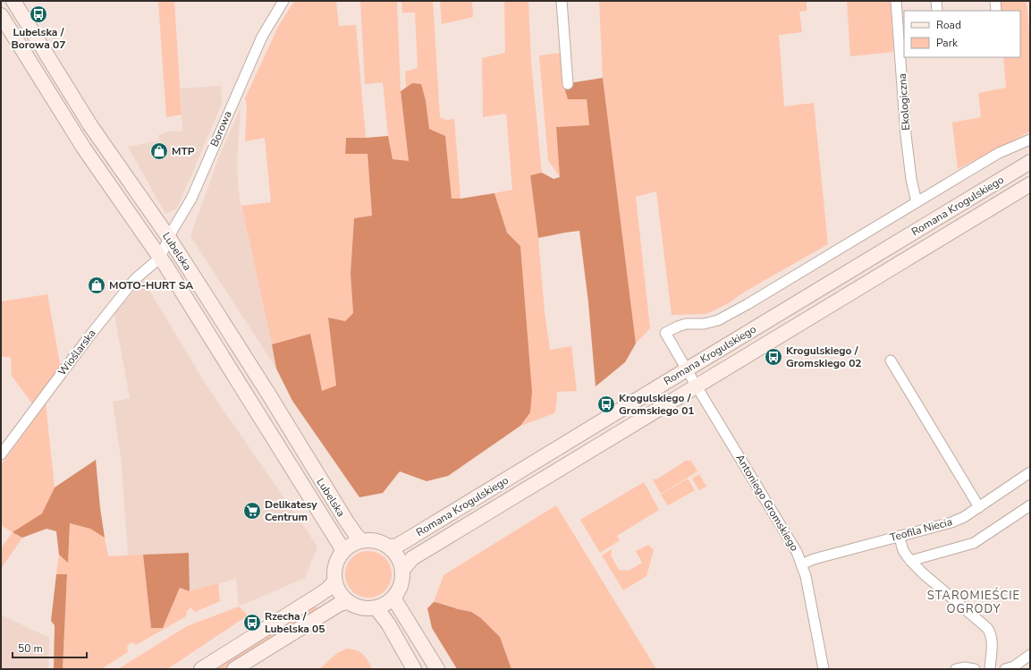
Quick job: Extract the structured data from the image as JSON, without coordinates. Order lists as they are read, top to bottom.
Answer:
{
  "streets": {
    "main road": ["Romana Krogulskiego", "Lubelska"],
    "street": [
      "Ekologiczna",
      "Borowa",
      "Wioślarska",
      "Antoniego Gromskiego",
      "Teofila Niecia"
    ]
  },
  "crossings": [
    ["Ekologiczna", "Antoniego Gromskiego"],
    ["Borowa", "Lubelska"],
    ["Borowa", "Wioślarska"],
    ["Romana Krogulskiego", "Lubelska"],
    ["Romana Krogulskiego", "Antoniego Gromskiego"],
    ["Lubelska", "Wioślarska"],
    ["Antoniego Gromskiego", "Teofila Niecia"]
  ],
  "districts": ["STAROMIEŚCIE OGRODY"],
  "places": {
    "bus stop": [
      "Lubelska / Borowa 07",
      "Krogulskiego / Gromskiego 02",
      "Krogulskiego / Gromskiego 01",
      "Rzecha / Lubelska 05"
    ],
    "shop": ["MTP", "MOTO-HURT SA"],
    "supermarket": ["Delikatesy Centrum"]
  },
  "legend": ["Road", "Park"],
  "scale_bar": "50 m"
}
